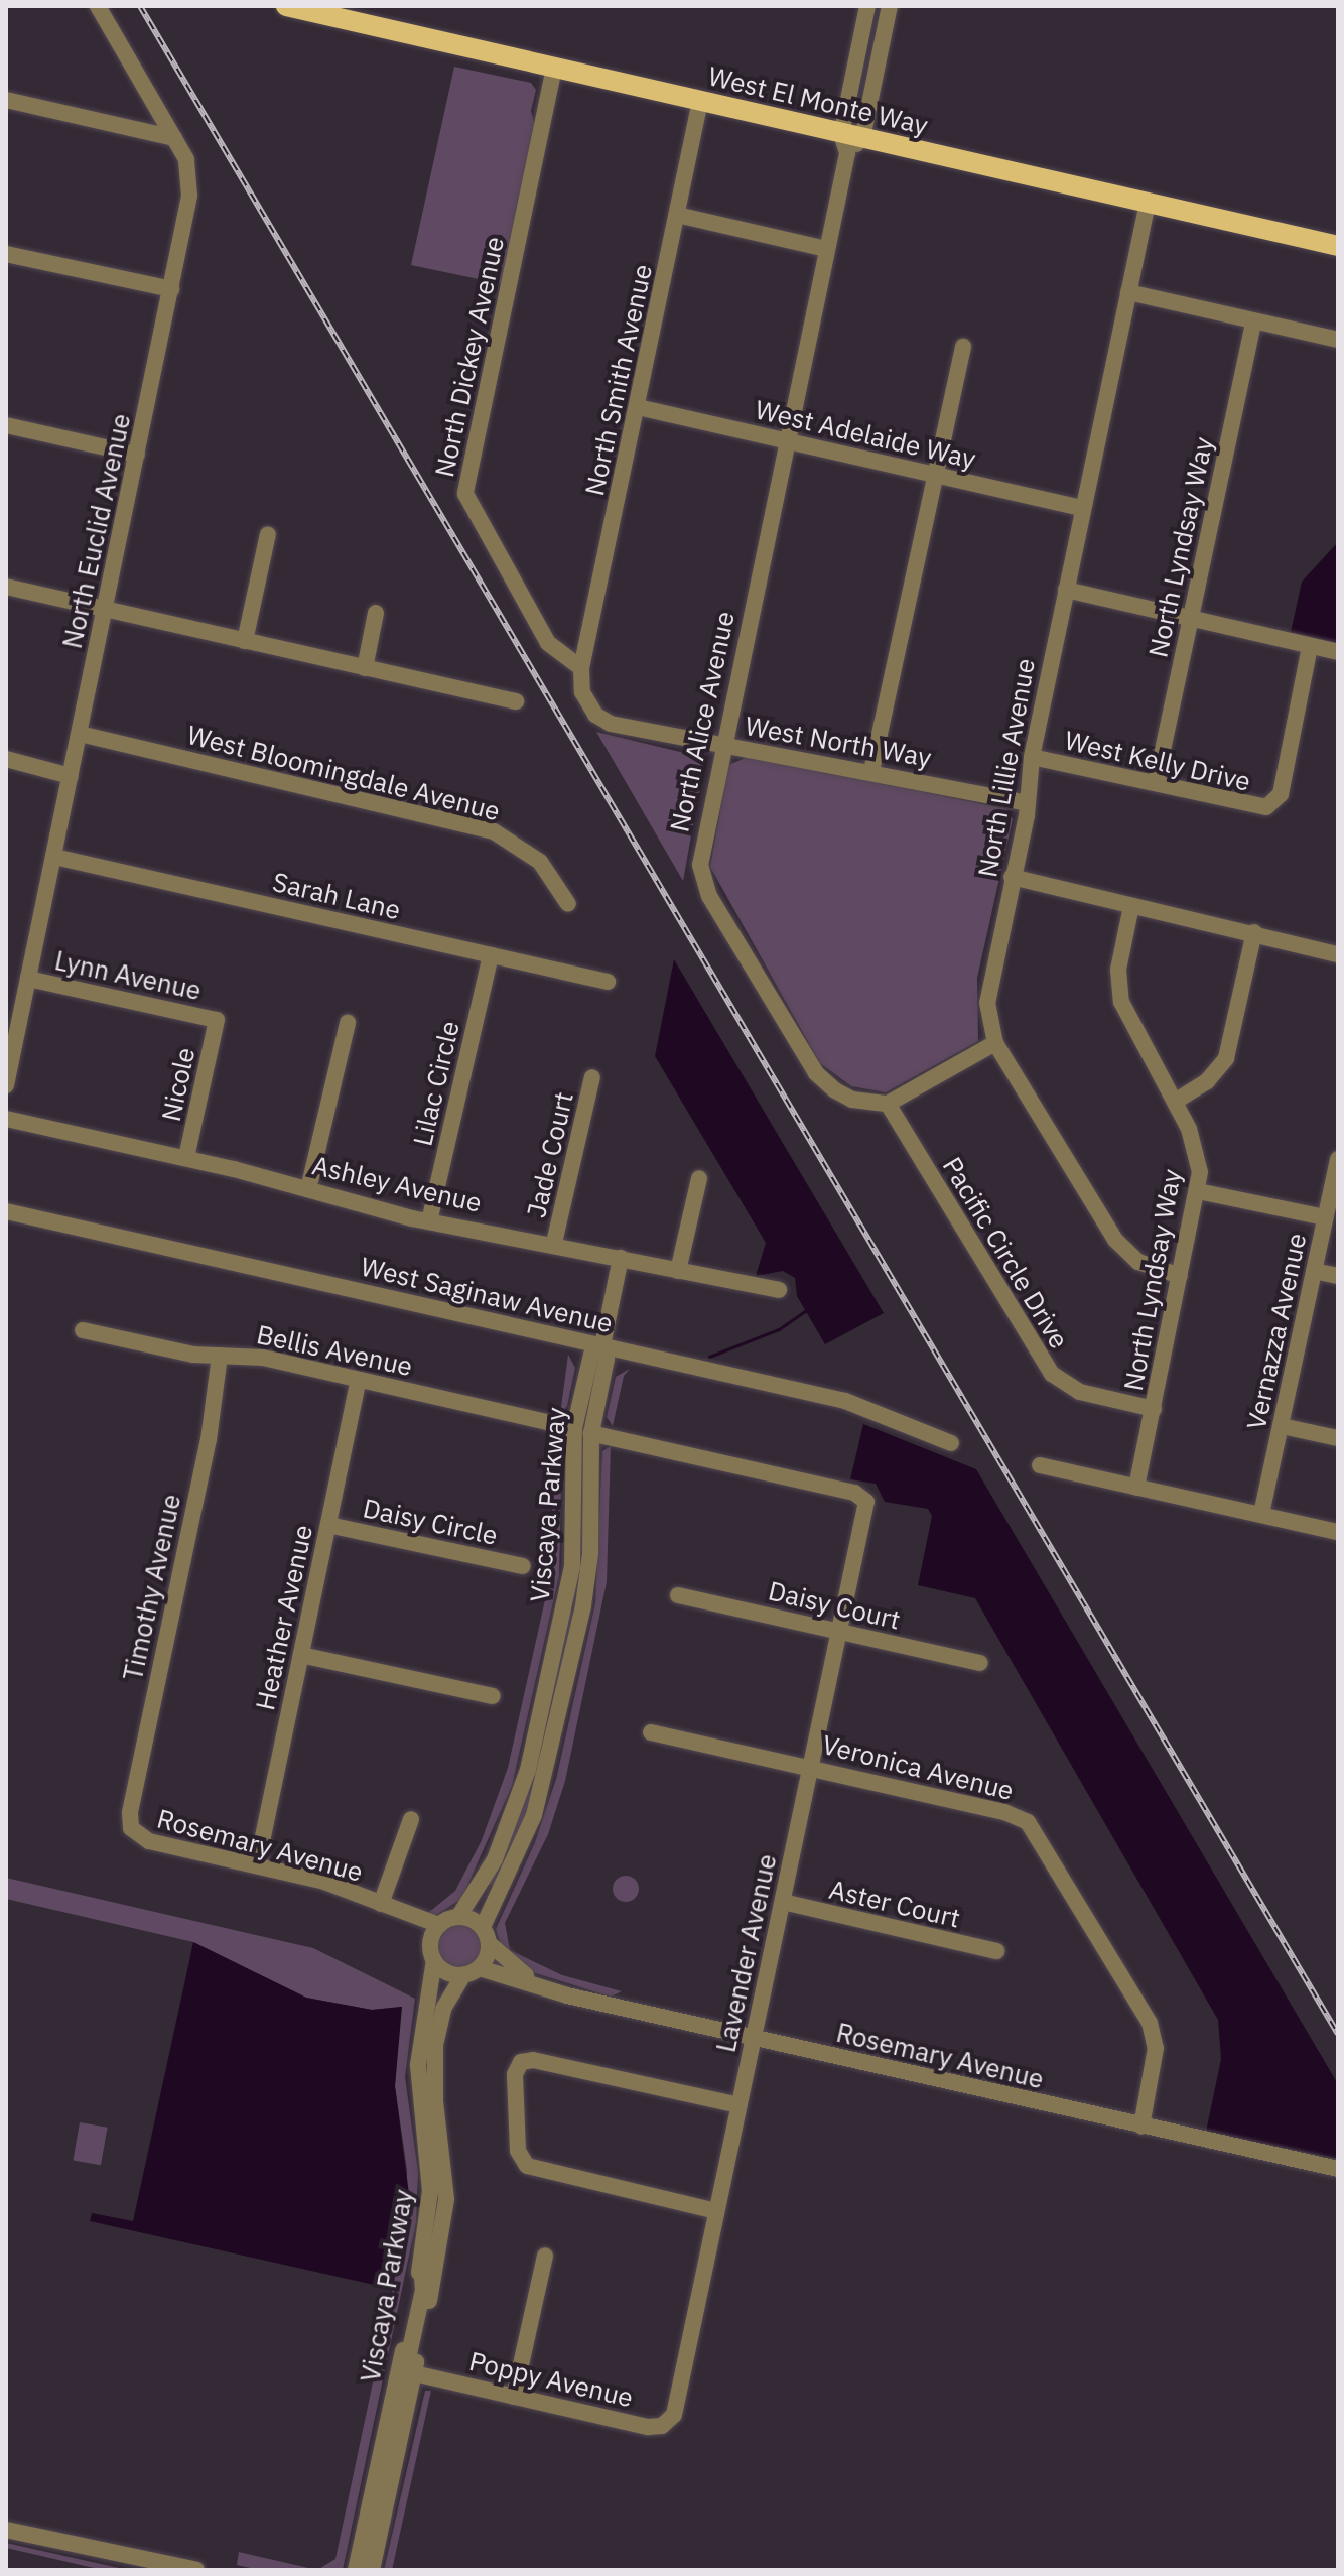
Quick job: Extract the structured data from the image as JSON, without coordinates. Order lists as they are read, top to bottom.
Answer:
{
  "streets": {
    "main road": ["West El Monte Way"],
    "street": [
      "North Dickey Avenue",
      "North Smith Avenue",
      "West Adelaide Way",
      "North Euclid Avenue",
      "North Lyndsay Way",
      "North Alice Avenue",
      "West North Way",
      "West Kelly Drive",
      "North Lillie Avenue",
      "West Bloomingdale Avenue",
      "Sarah Lane",
      "Lynn Avenue",
      "Lilac Circle",
      "Nicole",
      "Jade Court",
      "Ashley Avenue",
      "Pacific Circle Drive",
      "West Saginaw Avenue",
      "Vernazza Avenue",
      "Bellis Avenue",
      "Viscaya Parkway",
      "Daisy Circle",
      "Timothy Avenue",
      "Daisy Court",
      "Heather Avenue",
      "Veronica Avenue",
      "Rosemary Avenue",
      "Aster Court",
      "Lavender Avenue",
      "Poppy Avenue"
    ]
  },
  "crossings": [
    ["West El Monte Way", "North Dickey Avenue"],
    ["West El Monte Way", "North Smith Avenue"],
    ["West El Monte Way", "North Alice Avenue"],
    ["West El Monte Way", "North Lillie Avenue"],
    ["North Dickey Avenue", "North Smith Avenue"],
    ["North Dickey Avenue", "West North Way"],
    ["North Smith Avenue", "West Adelaide Way"],
    ["North Smith Avenue", "West North Way"],
    ["West Adelaide Way", "North Alice Avenue"],
    ["West Adelaide Way", "North Lillie Avenue"],
    ["North Euclid Avenue", "West Bloomingdale Avenue"],
    ["North Euclid Avenue", "Sarah Lane"],
    ["North Euclid Avenue", "Lynn Avenue"],
    ["North Lyndsay Way", "West Kelly Drive"],
    ["North Lyndsay Way", "North Lillie Avenue"],
    ["North Lyndsay Way", "Pacific Circle Drive"],
    ["North Alice Avenue", "West North Way"],
    ["North Alice Avenue", "Pacific Circle Drive"],
    ["West North Way", "North Lillie Avenue"],
    ["West Kelly Drive", "North Lillie Avenue"],
    ["Sarah Lane", "Lilac Circle"],
    ["Lynn Avenue", "Nicole"],
    ["Lilac Circle", "Ashley Avenue"],
    ["Nicole", "Ashley Avenue"],
    ["Jade Court", "Ashley Avenue"],
    ["West Saginaw Avenue", "Viscaya Parkway"],
    ["Bellis Avenue", "Viscaya Parkway"],
    ["Bellis Avenue", "Timothy Avenue"],
    ["Bellis Avenue", "Heather Avenue"],
    ["Viscaya Parkway", "Rosemary Avenue"],
    ["Viscaya Parkway", "Lavender Avenue"],
    ["Viscaya Parkway", "Poppy Avenue"],
    ["Daisy Circle", "Heather Avenue"],
    ["Timothy Avenue", "Rosemary Avenue"],
    ["Daisy Court", "Lavender Avenue"],
    ["Heather Avenue", "Rosemary Avenue"],
    ["Veronica Avenue", "Rosemary Avenue"],
    ["Veronica Avenue", "Lavender Avenue"],
    ["Rosemary Avenue", "Lavender Avenue"],
    ["Aster Court", "Lavender Avenue"],
    ["Lavender Avenue", "Poppy Avenue"]
  ]
}
